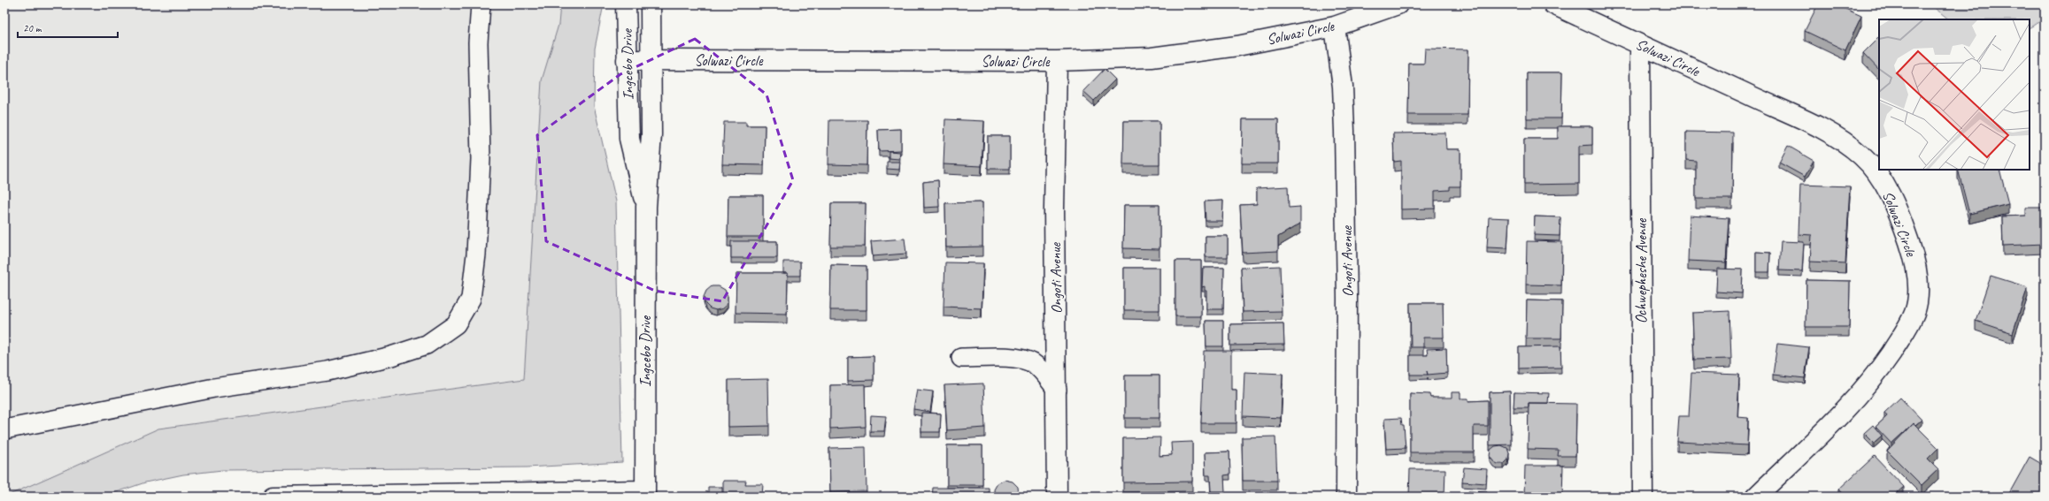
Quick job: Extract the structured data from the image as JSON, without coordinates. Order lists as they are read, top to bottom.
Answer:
{
  "streets": {
    "street": [
      "Solwazi Circle",
      "Ingcebo Drive",
      "Ongoti Avenue",
      "Ochwepheshe Avenue"
    ]
  },
  "crossings": [
    ["Solwazi Circle", "Ingcebo Drive"],
    ["Solwazi Circle", "Ongoti Avenue"],
    ["Solwazi Circle", "Ochwepheshe Avenue"]
  ],
  "scale_bar": "20 m"
}
